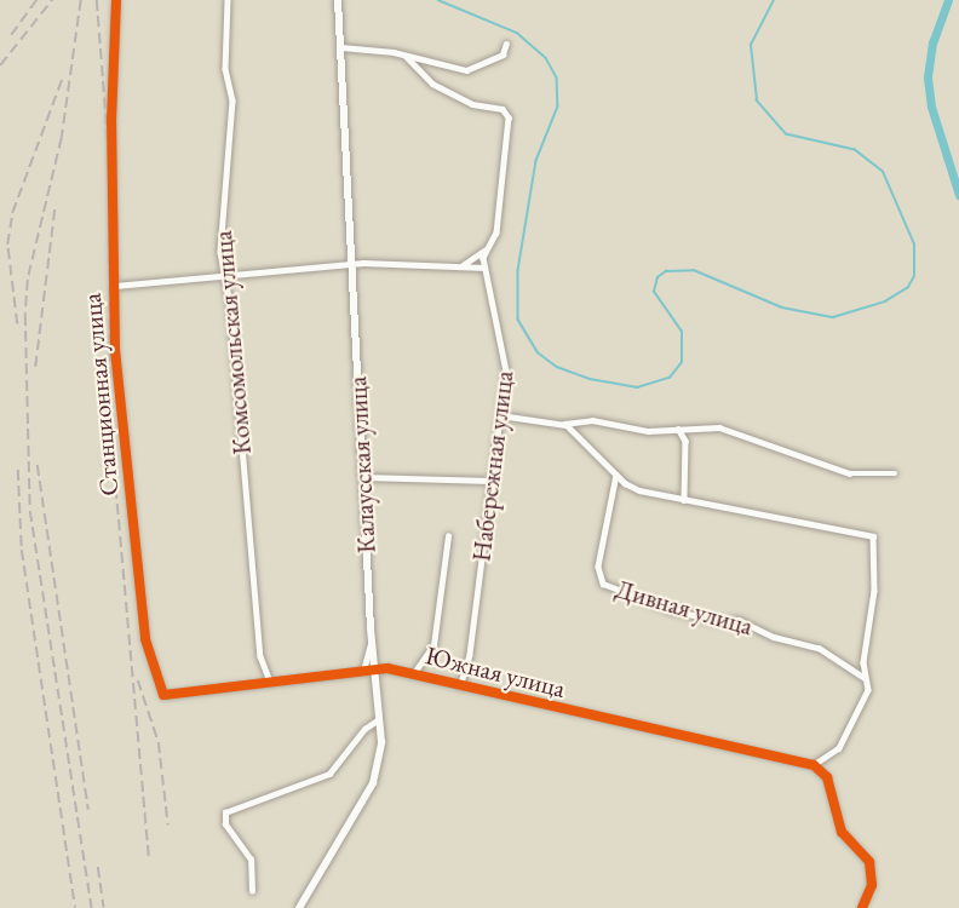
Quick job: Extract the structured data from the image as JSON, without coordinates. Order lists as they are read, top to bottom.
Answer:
{
  "streets": {
    "street": [
      "Комсомольская улица",
      "Станционная улица",
      "Калаусская улица",
      "Набережная улица",
      "Дивная улица",
      "Южная улица"
    ]
  },
  "crossings": [
    ["Комсомольская улица", "Южная улица"],
    ["Станционная улица", "Южная улица"],
    ["Калаусская улица", "Южная улица"],
    ["Набережная улица", "Южная улица"]
  ]
}
